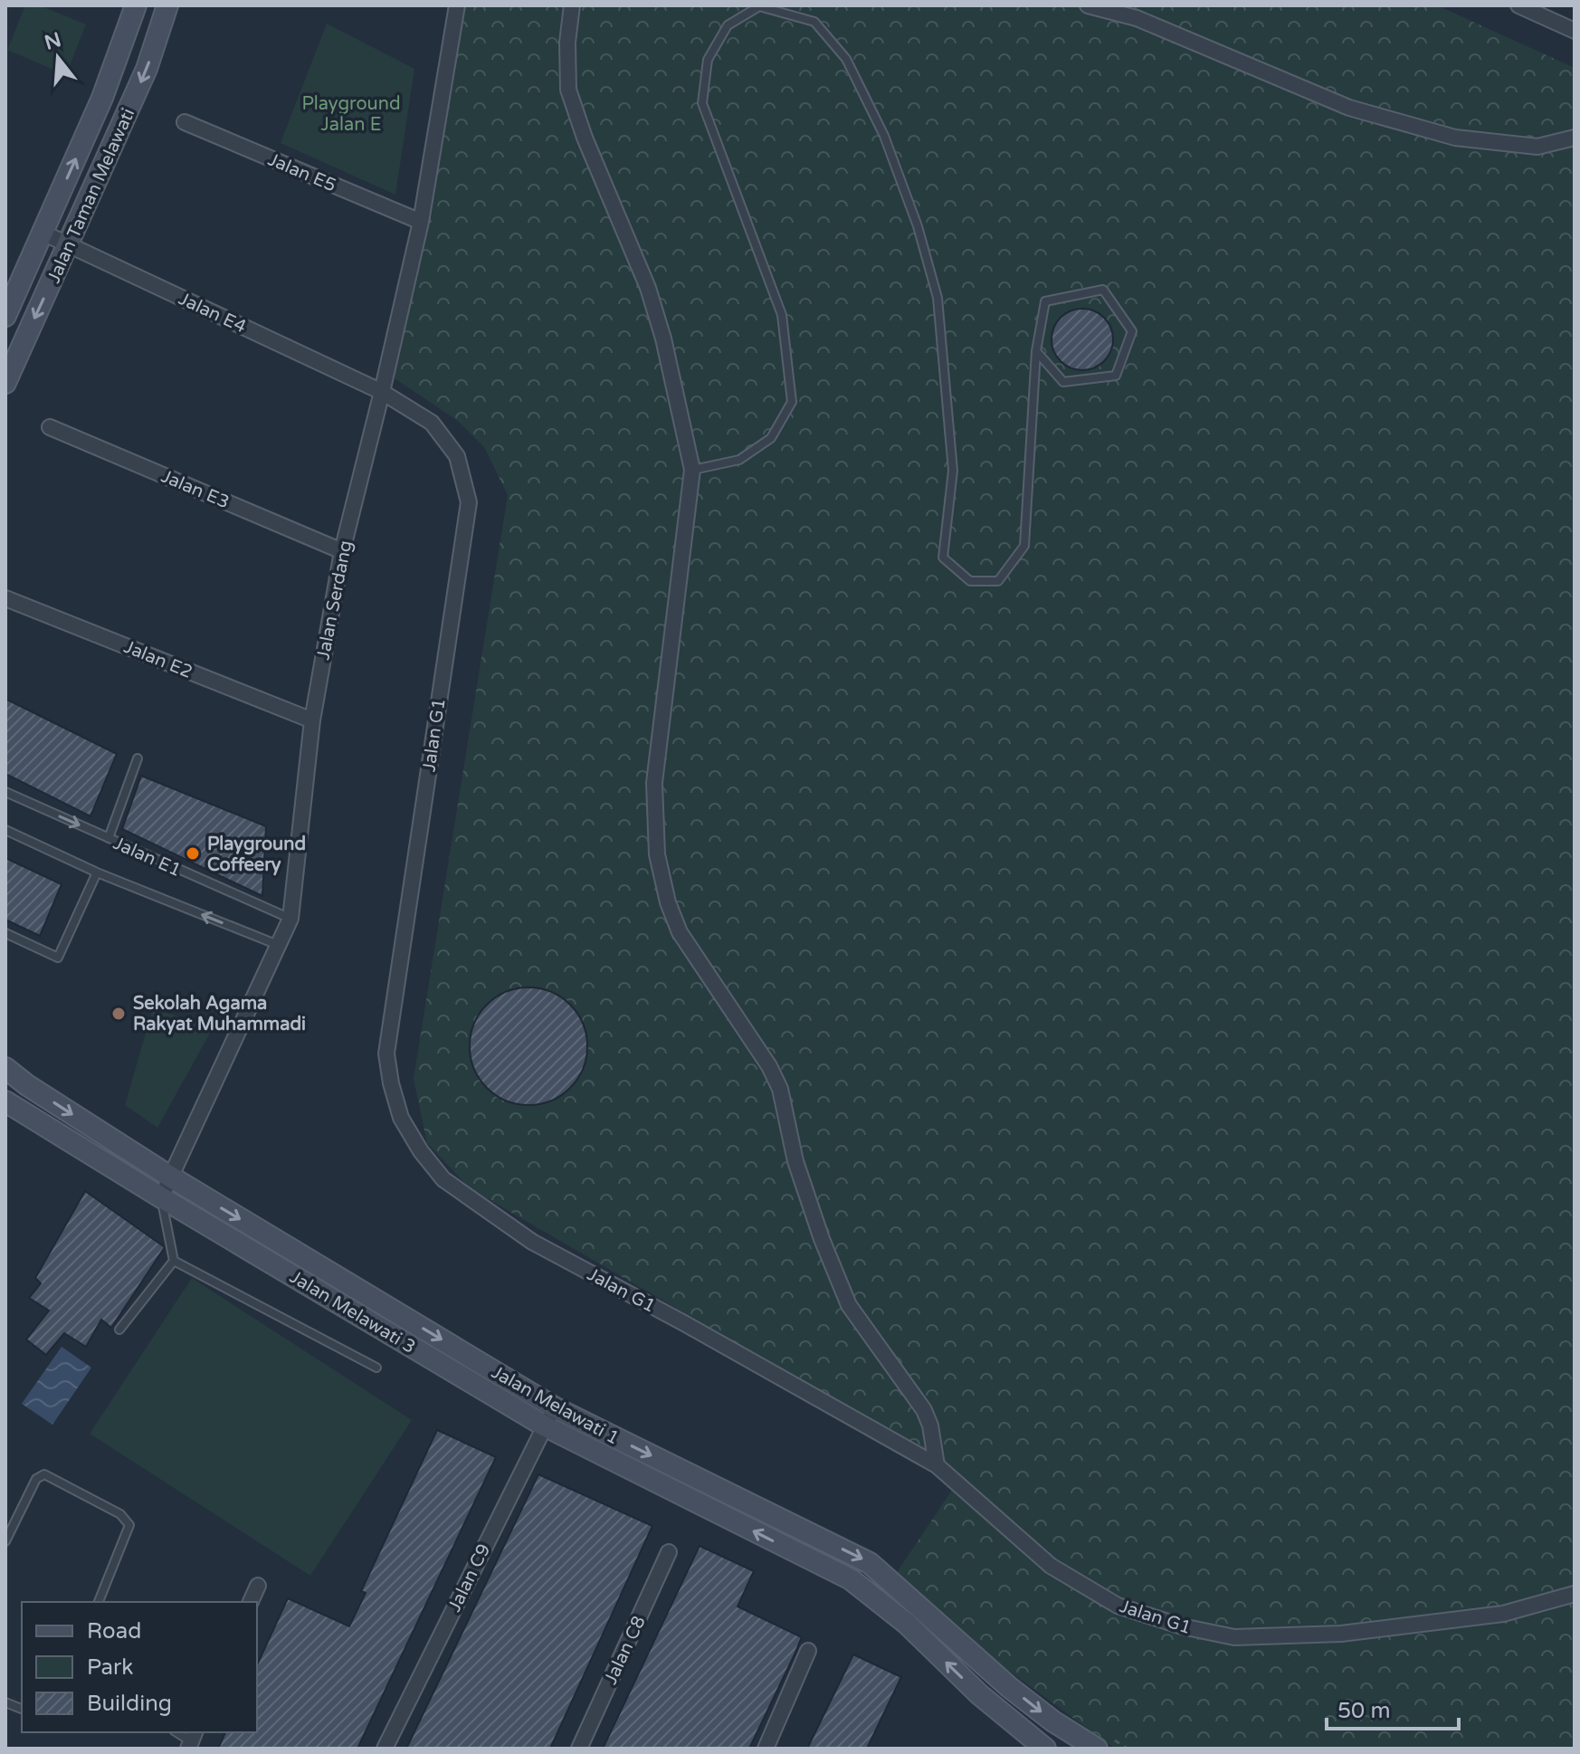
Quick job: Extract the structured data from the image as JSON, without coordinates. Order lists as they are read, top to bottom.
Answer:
{
  "streets": {
    "street": [
      "Jalan E5",
      "Jalan Taman Melawati",
      "Jalan E4",
      "Jalan E3",
      "Jalan Serdang",
      "Jalan E2",
      "Jalan G1",
      "Jalan Melawati 3",
      "Jalan Melawati 1",
      "Jalan C9",
      "Jalan C8"
    ],
    "lane": ["Jalan E1"]
  },
  "crossings": [
    ["Jalan E5", "Jalan Serdang"],
    ["Jalan Taman Melawati", "Jalan E4"],
    ["Jalan E4", "Jalan Serdang"],
    ["Jalan E4", "Jalan G1"],
    ["Jalan E3", "Jalan Serdang"],
    ["Jalan Serdang", "Jalan E2"],
    ["Jalan Serdang", "Jalan G1"],
    ["Jalan Serdang", "Jalan E1"],
    ["Jalan Serdang", "Jalan Melawati 3"],
    ["Jalan Serdang", "Jalan Melawati 1"],
    ["Jalan Melawati 3", "Jalan Melawati 1"],
    ["Jalan Melawati 3", "Jalan C9"],
    ["Jalan Melawati 1", "Jalan C9"]
  ],
  "parks": ["Playground Jalan E"],
  "places": ["Playground Coffeery", "Sekolah Agama Rakyat Muhammadi"],
  "legend": ["Road", "Park", "Building"],
  "scale_bar": "50 m",
  "north": "top"
}
